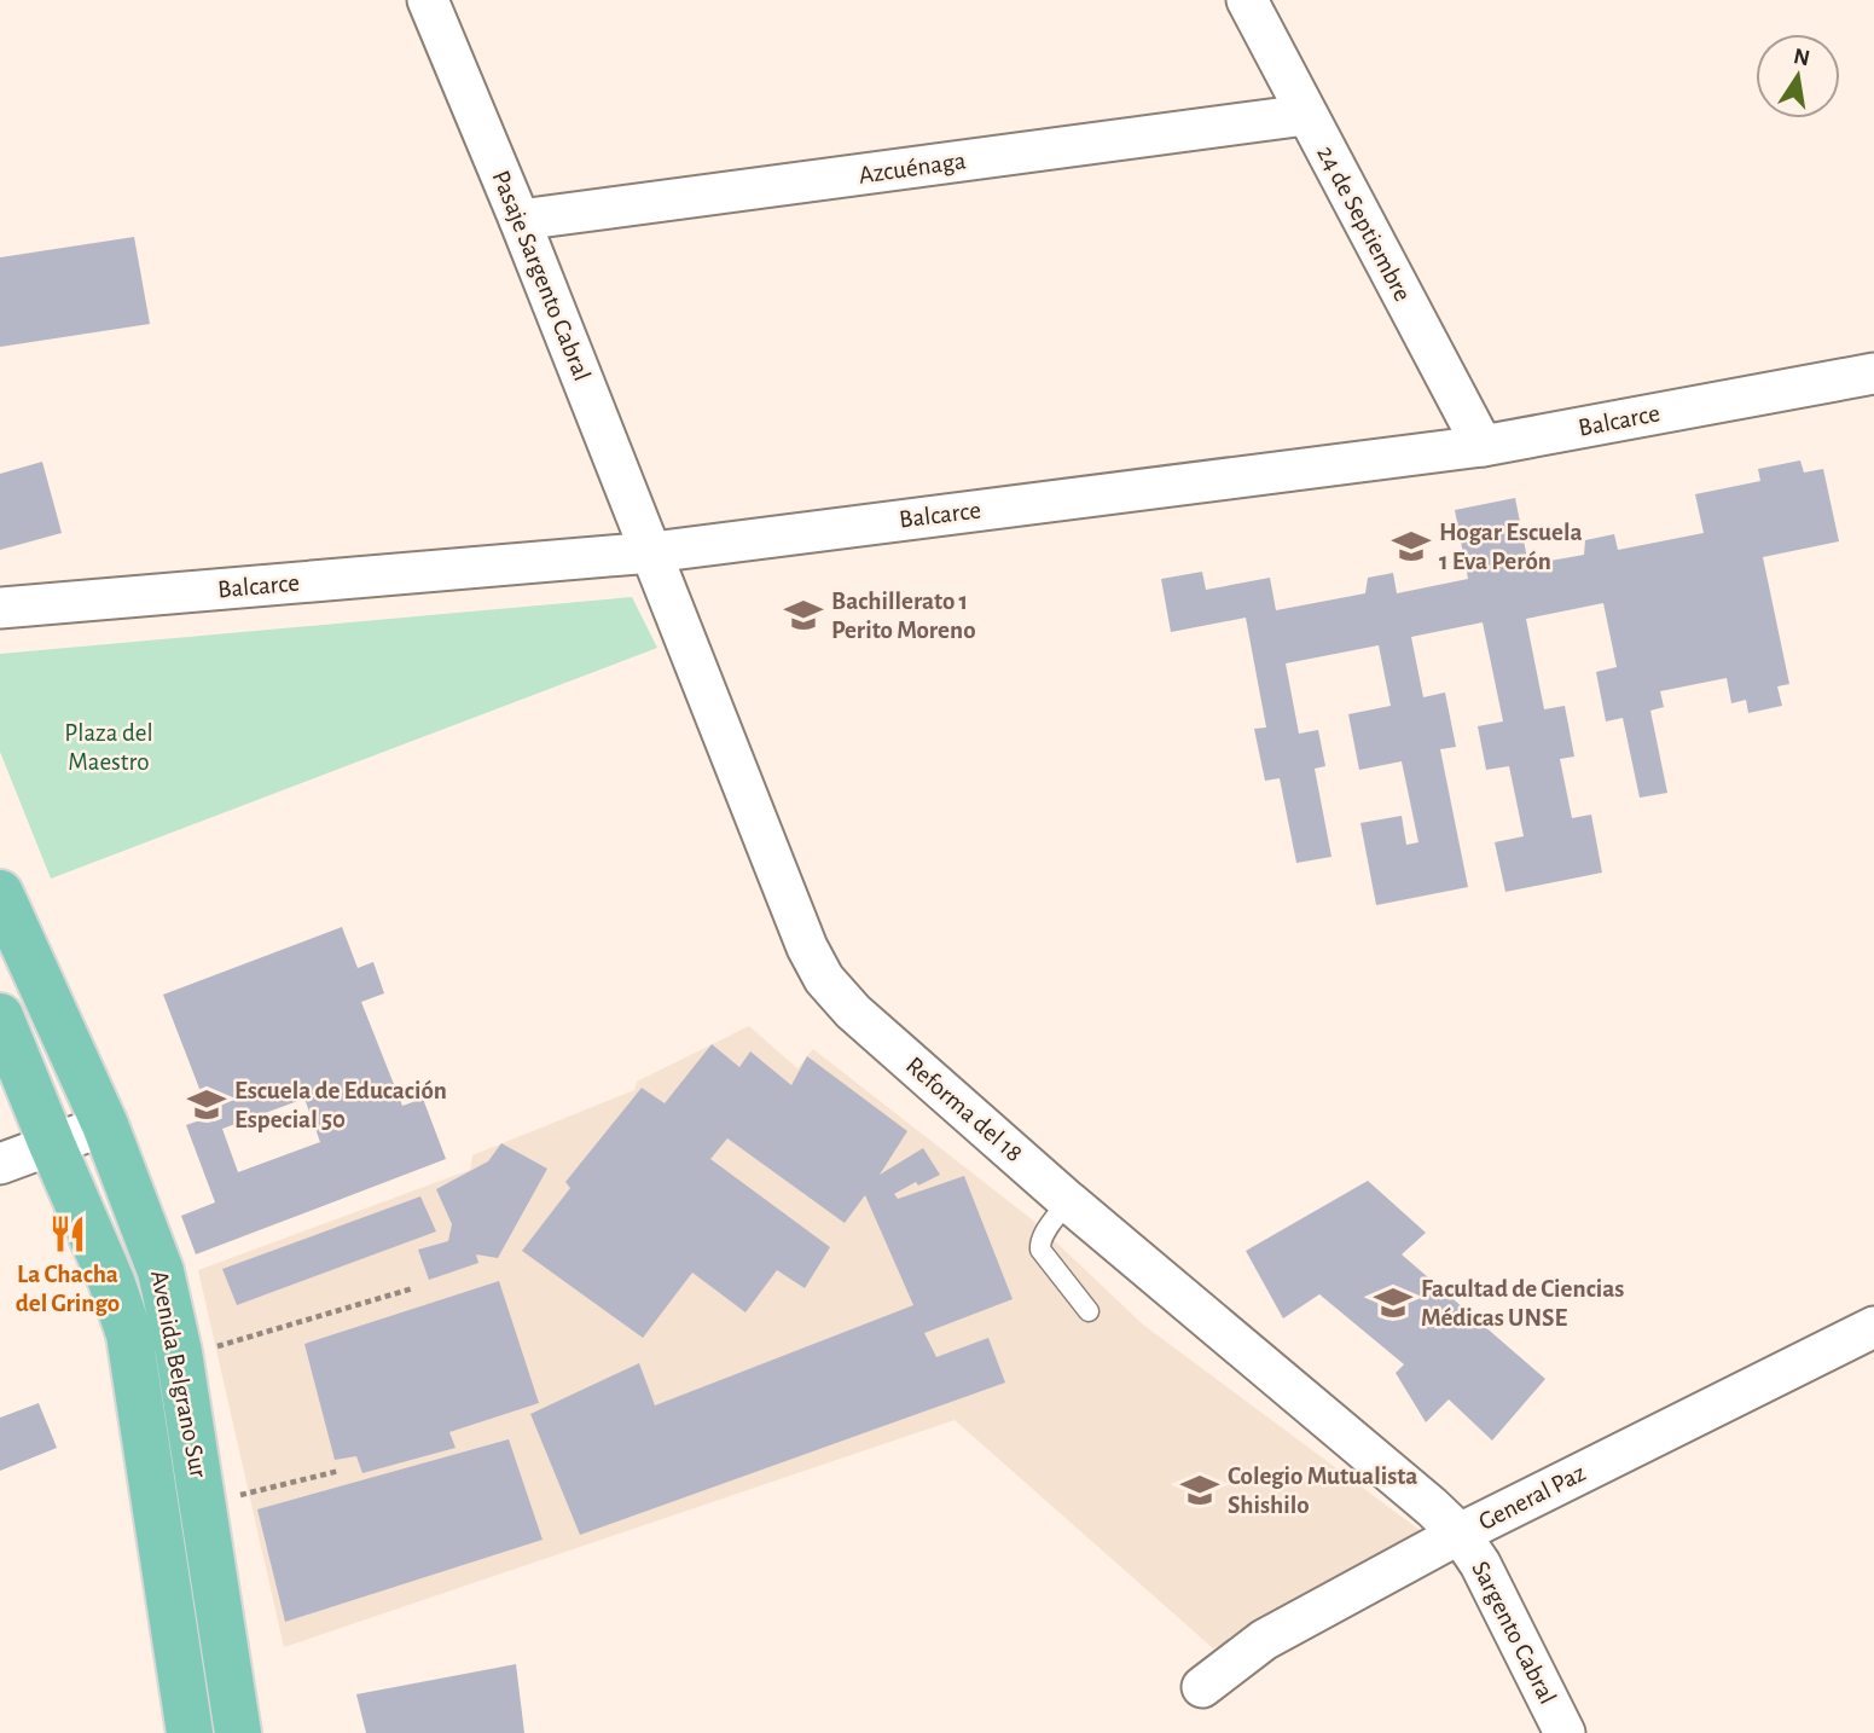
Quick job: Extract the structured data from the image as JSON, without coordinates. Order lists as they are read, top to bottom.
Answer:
{
  "streets": {
    "highway": ["Avenida Belgrano Sur"],
    "street": [
      "Azcuénaga",
      "24 de Septiembre",
      "Pasaje Sargento Cabral",
      "Balcarce",
      "Reforma del 18",
      "General Paz",
      "Sargento Cabral"
    ]
  },
  "crossings": [
    ["Azcuénaga", "24 de Septiembre"],
    ["Azcuénaga", "Pasaje Sargento Cabral"],
    ["24 de Septiembre", "Balcarce"],
    ["Pasaje Sargento Cabral", "Balcarce"],
    ["Pasaje Sargento Cabral", "Reforma del 18"],
    ["Balcarce", "Reforma del 18"],
    ["Reforma del 18", "General Paz"],
    ["Reforma del 18", "Sargento Cabral"],
    ["General Paz", "Sargento Cabral"]
  ],
  "parks": ["Plaza del Maestro"],
  "places": {
    "school or university": [
      "Hogar Escuela 1 Eva Perón",
      "Bachillerato 1 Perito Moreno",
      "Escuela de Educación Especial 50",
      "Facultad de Ciencias Médicas UNSE",
      "Colegio Mutualista Shishilo"
    ],
    "restaurant": ["La Chacha del Gringo"]
  },
  "north": "top"
}
